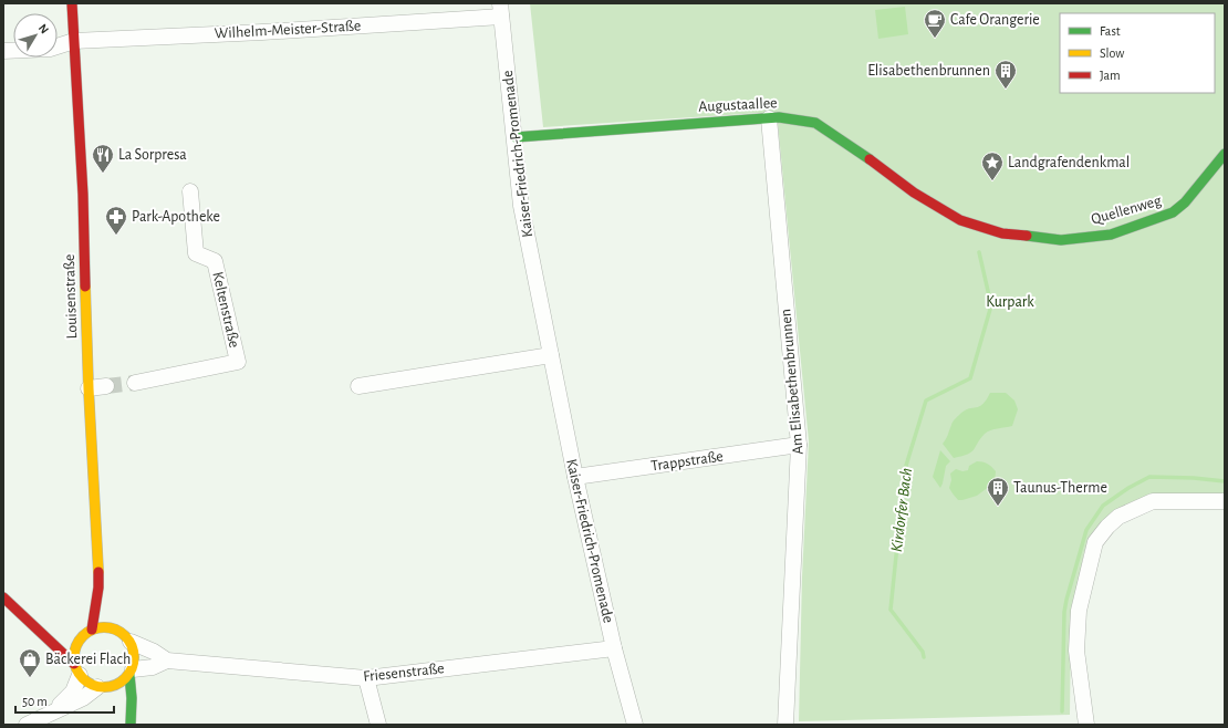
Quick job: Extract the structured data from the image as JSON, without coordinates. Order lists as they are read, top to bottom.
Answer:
{
  "streets": {
    "street": [
      "Wilhelm-Meister-Straße",
      "Augustaallee",
      "Kaiser-Friedrich-Promenade",
      "Quellenweg",
      "Louisenstraße",
      "Keltenstraße",
      "Am Elisabethenbrunnen",
      "Trappstraße",
      "Friesenstraße"
    ]
  },
  "crossings": [
    ["Wilhelm-Meister-Straße", "Kaiser-Friedrich-Promenade"],
    ["Wilhelm-Meister-Straße", "Louisenstraße"],
    ["Augustaallee", "Kaiser-Friedrich-Promenade"],
    ["Augustaallee", "Quellenweg"],
    ["Augustaallee", "Am Elisabethenbrunnen"],
    ["Kaiser-Friedrich-Promenade", "Trappstraße"],
    ["Kaiser-Friedrich-Promenade", "Friesenstraße"],
    ["Louisenstraße", "Friesenstraße"],
    ["Am Elisabethenbrunnen", "Trappstraße"]
  ],
  "water": ["Kirdorfer Bach"],
  "parks": ["Kurpark"],
  "places": {
    "cafe": ["Cafe Orangerie"],
    "building": ["Elisabethenbrunnen", "Taunus-Therme"],
    "restaurant": ["La Sorpresa"],
    "place": ["Landgrafendenkmal"],
    "pharmacy": ["Park-Apotheke"],
    "shop": ["Bäckerei Flach"]
  },
  "legend": ["Fast", "Slow", "Jam"],
  "scale_bar": "50 m",
  "north": "top right"
}
